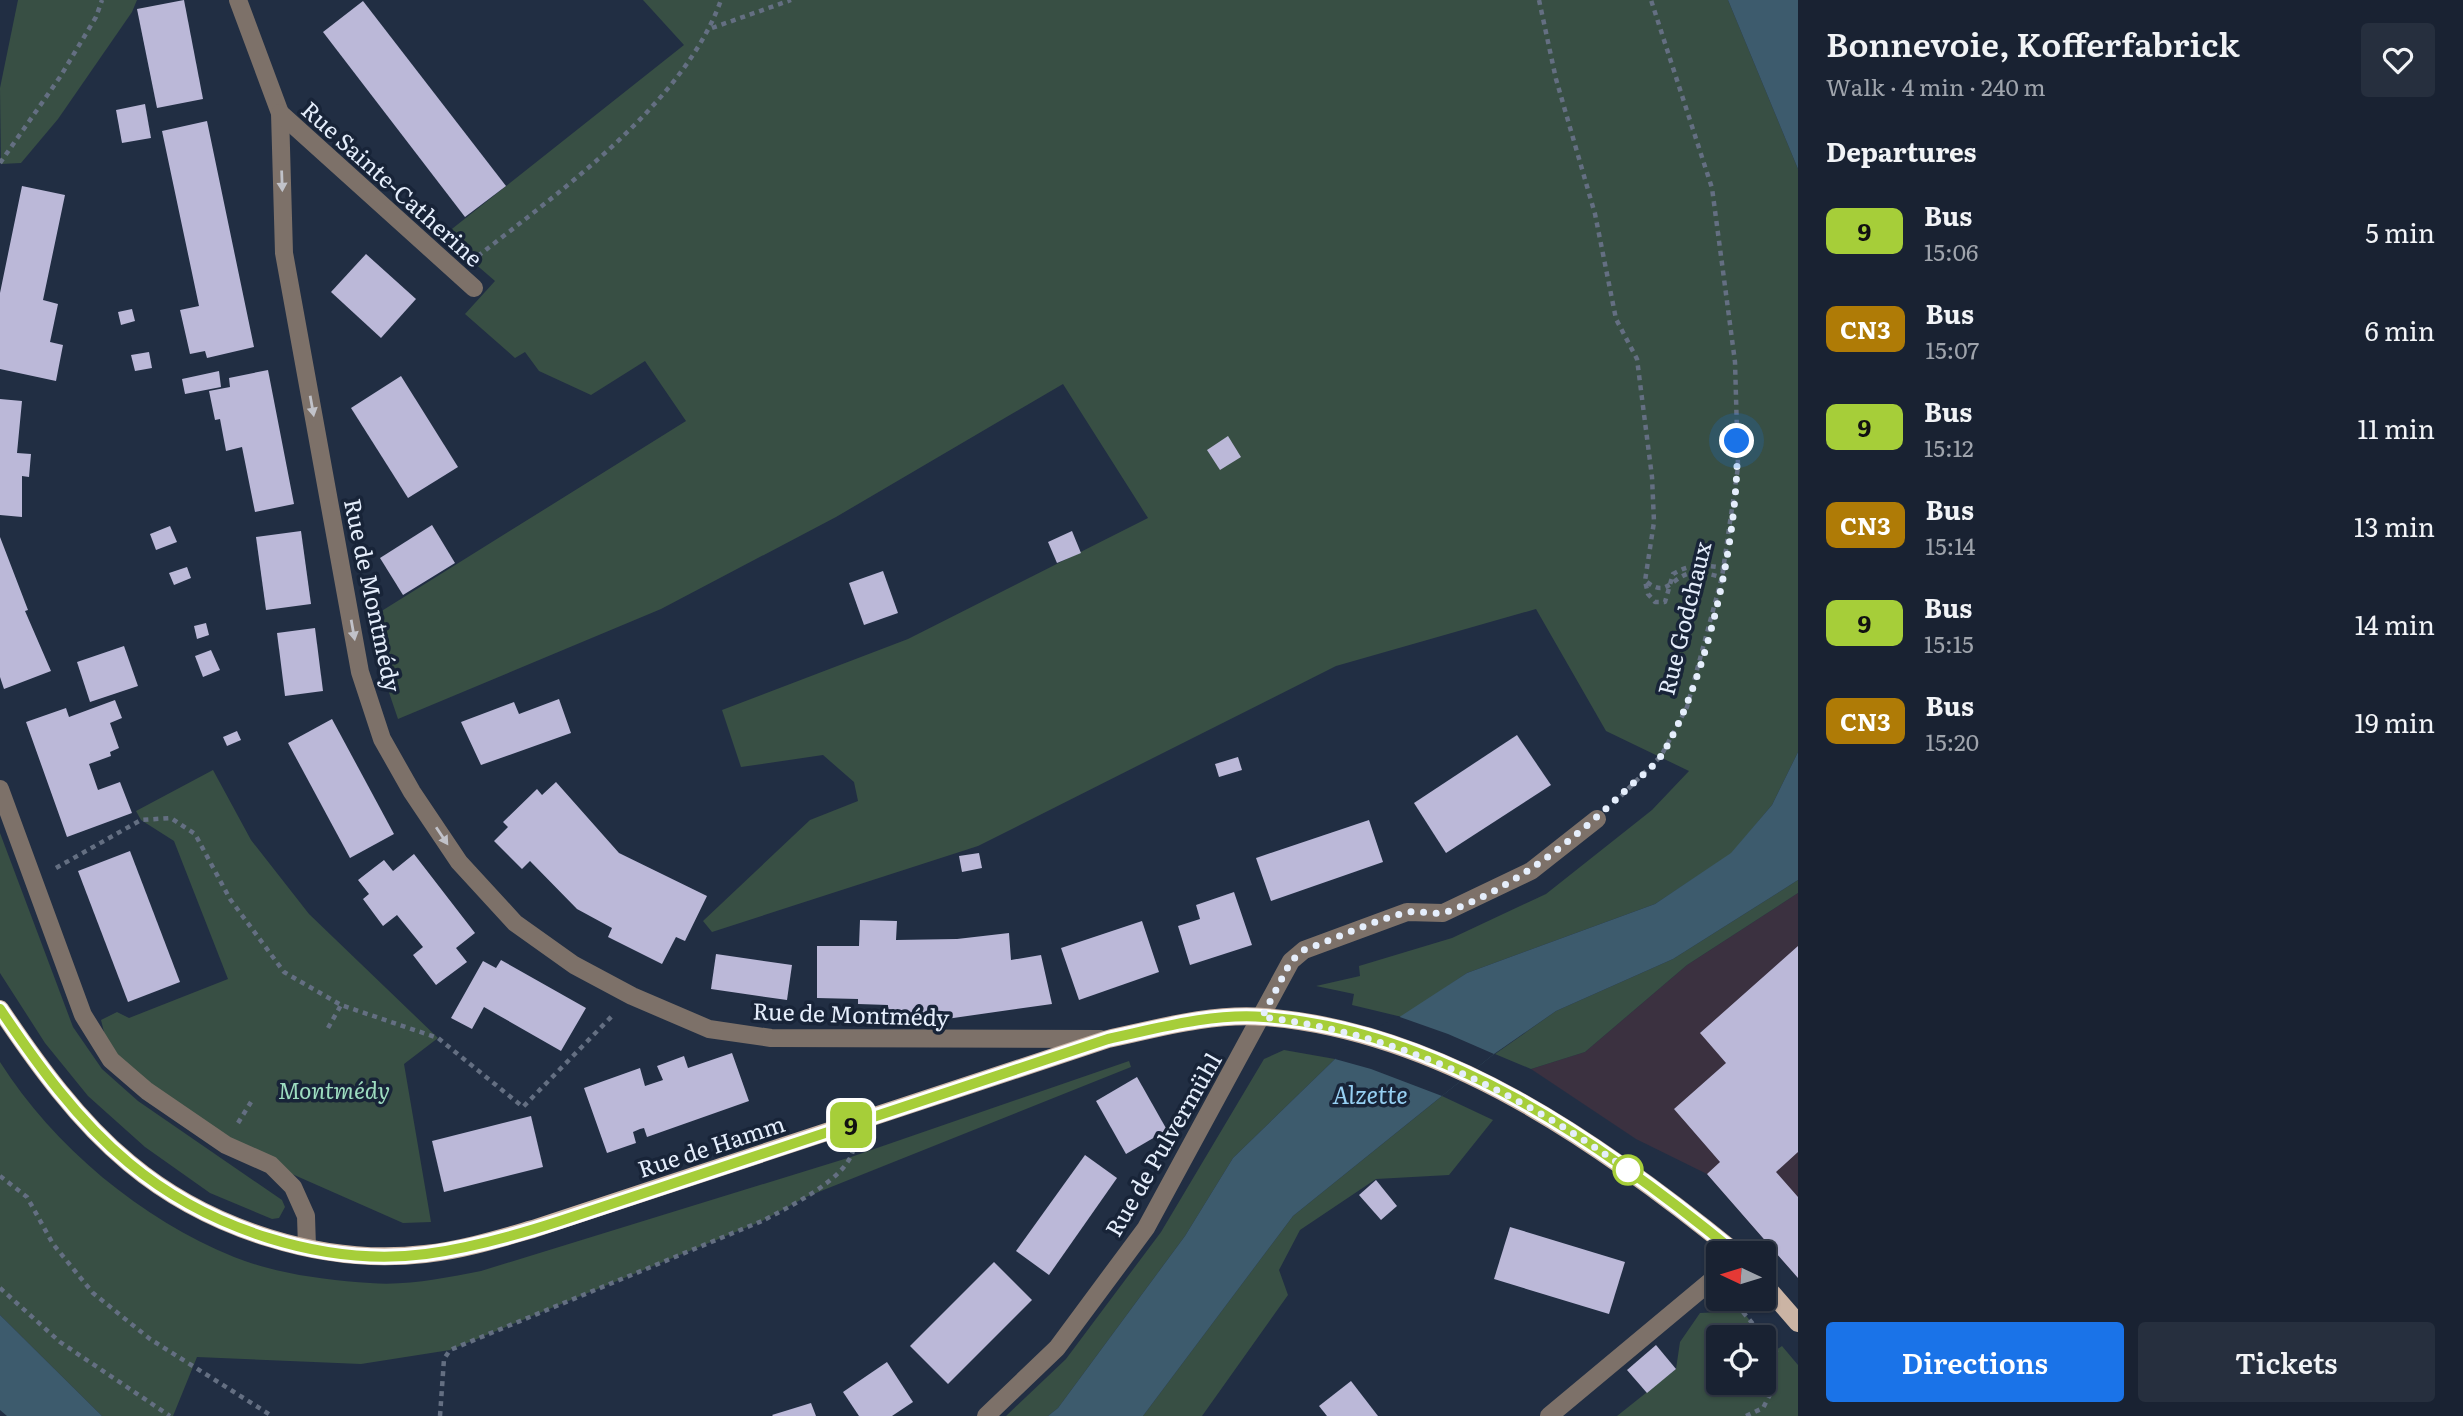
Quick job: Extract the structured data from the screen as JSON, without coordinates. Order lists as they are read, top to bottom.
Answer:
{
  "streets": {
    "main road": ["Rue de Hamm"],
    "street": ["Rue Sainte-Catherine", "Rue de Montmédy", "Rue de Pulvermühl"],
    "path": ["Rue Godchaux"]
  },
  "crossings": [
    ["Rue Sainte-Catherine", "Rue de Montmédy"],
    ["Rue de Montmédy", "Rue de Hamm"],
    ["Rue de Pulvermühl", "Rue de Hamm"]
  ],
  "one_way": ["Rue de Montmédy"],
  "water": ["Alzette"],
  "parks": ["Montmédy"],
  "lines": ["bus line 9"],
  "north": "left",
  "page": {
    "on_map": "9",
    "heading": [
      ["Bonnevoie, Kofferfabrick", "Walk · 4 min · 240 m"],
      "Departures"
    ],
    "list": [
      {
        "mark": "9",
        "name": "Bus",
        "note": "15:06",
        "value": "5 min"
      },
      {
        "mark": "CN3",
        "name": "Bus",
        "note": "15:07",
        "value": "6 min"
      },
      {
        "mark": "9",
        "name": "Bus",
        "note": "15:12",
        "value": "11 min"
      },
      {
        "mark": "CN3",
        "name": "Bus",
        "note": "15:14",
        "value": "13 min"
      },
      {
        "mark": "9",
        "name": "Bus",
        "note": "15:15",
        "value": "14 min"
      },
      {
        "mark": "CN3",
        "name": "Bus",
        "note": "15:20",
        "value": "19 min"
      }
    ],
    "buttons": ["Directions", "Tickets"]
  }
}
